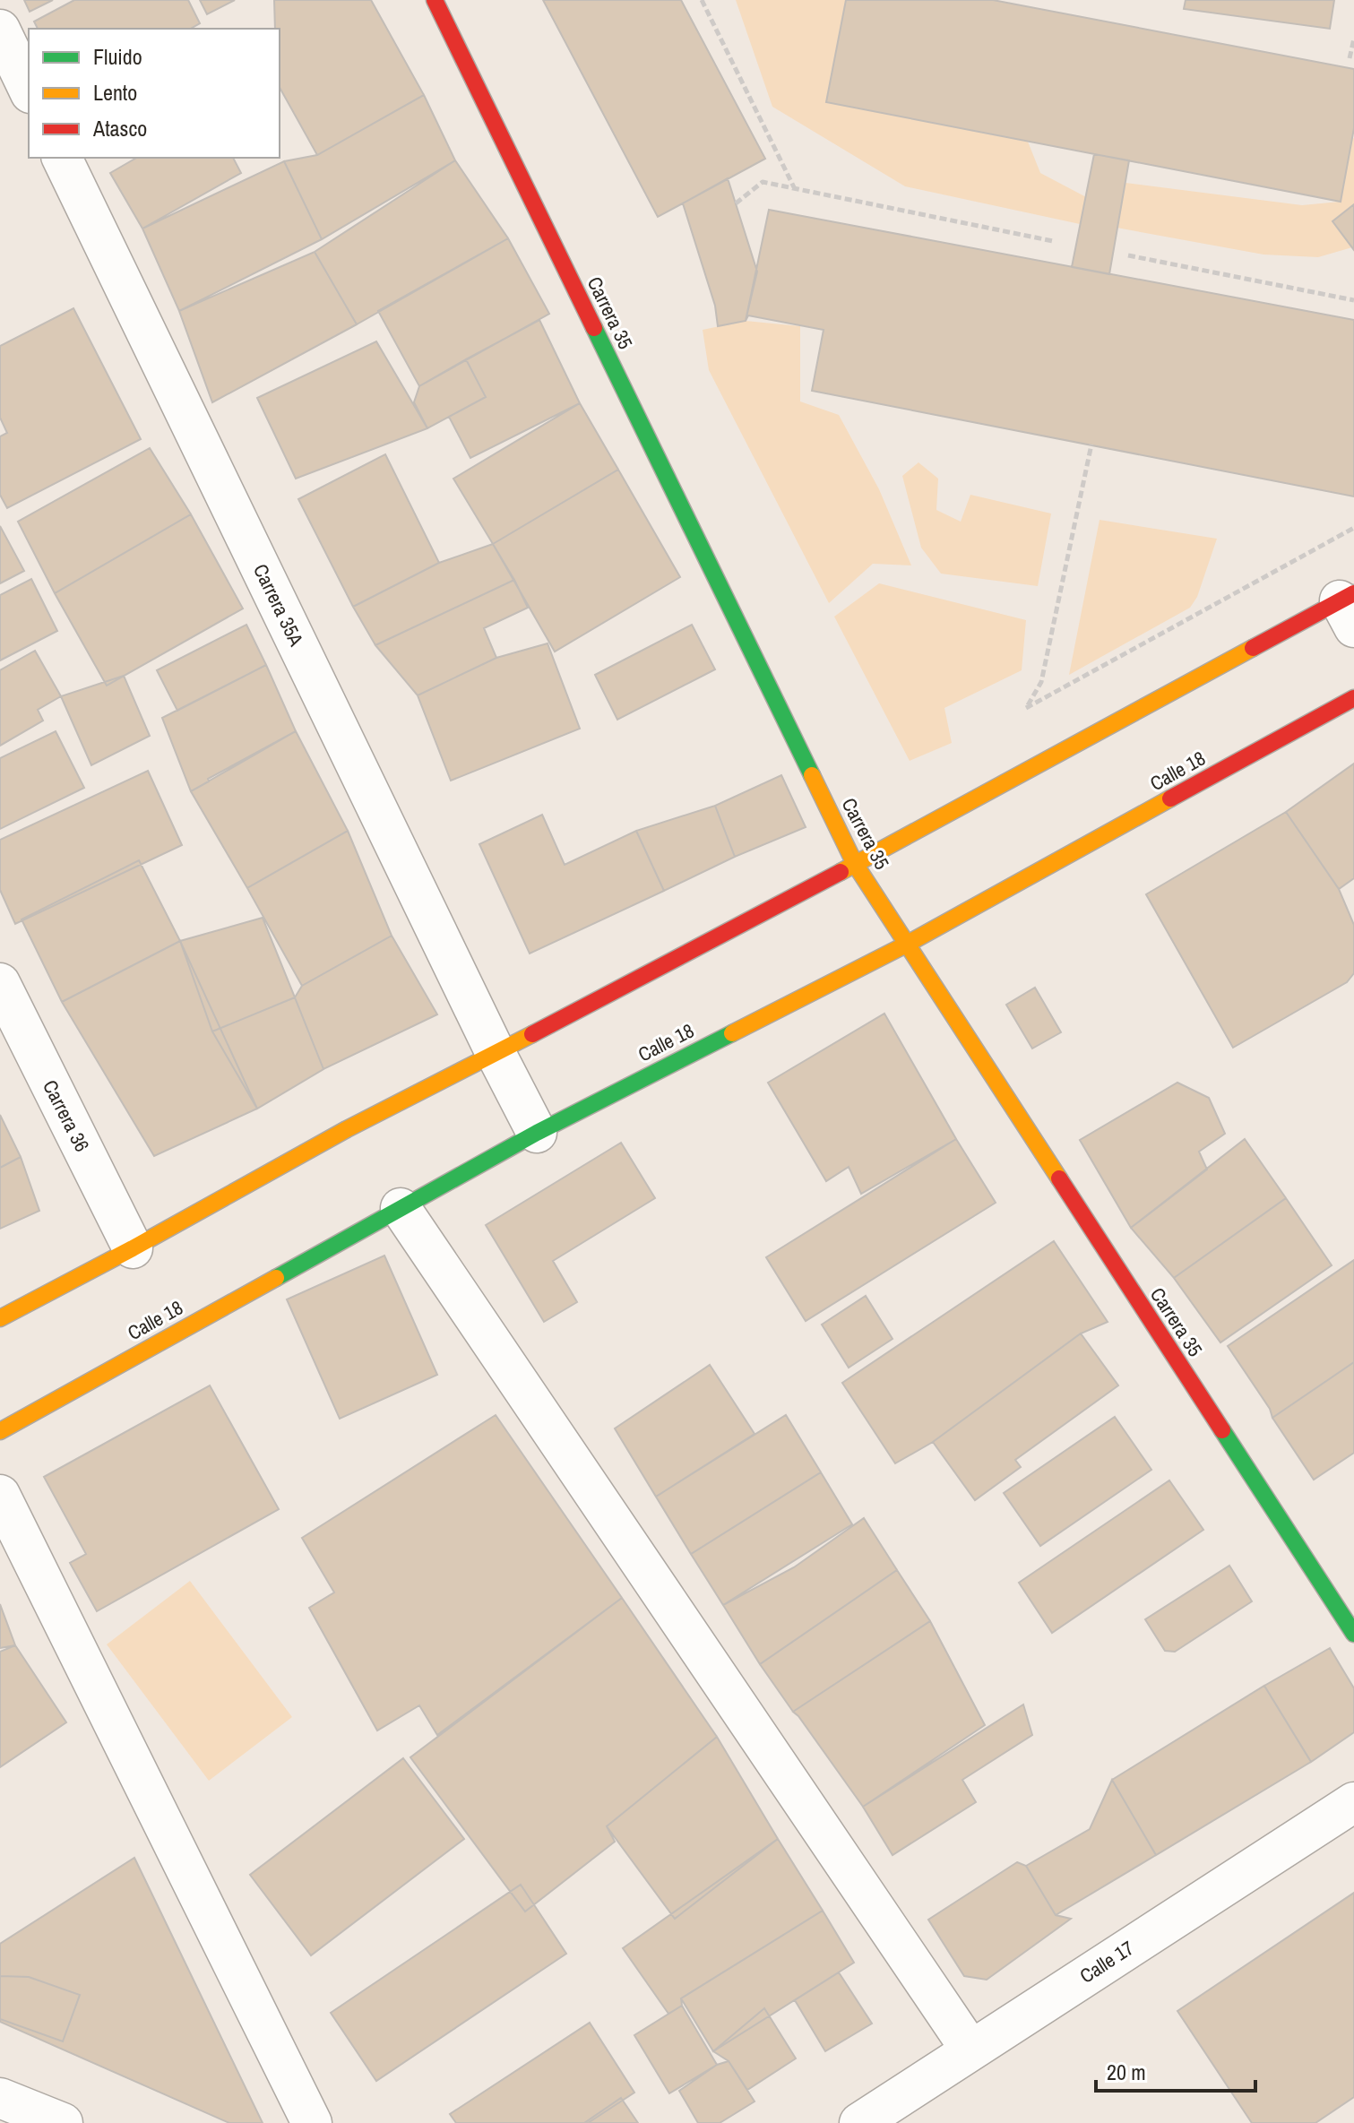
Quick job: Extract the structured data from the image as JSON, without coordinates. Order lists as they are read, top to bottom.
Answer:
{
  "streets": {
    "main road": ["Carrera 35", "Calle 18"],
    "street": ["Carrera 35A", "Carrera 36", "Calle 17"]
  },
  "crossings": [
    ["Carrera 35", "Calle 18"],
    ["Carrera 35A", "Calle 18"]
  ],
  "legend": ["Fluido", "Lento", "Atasco"],
  "scale_bar": "20 m"
}
